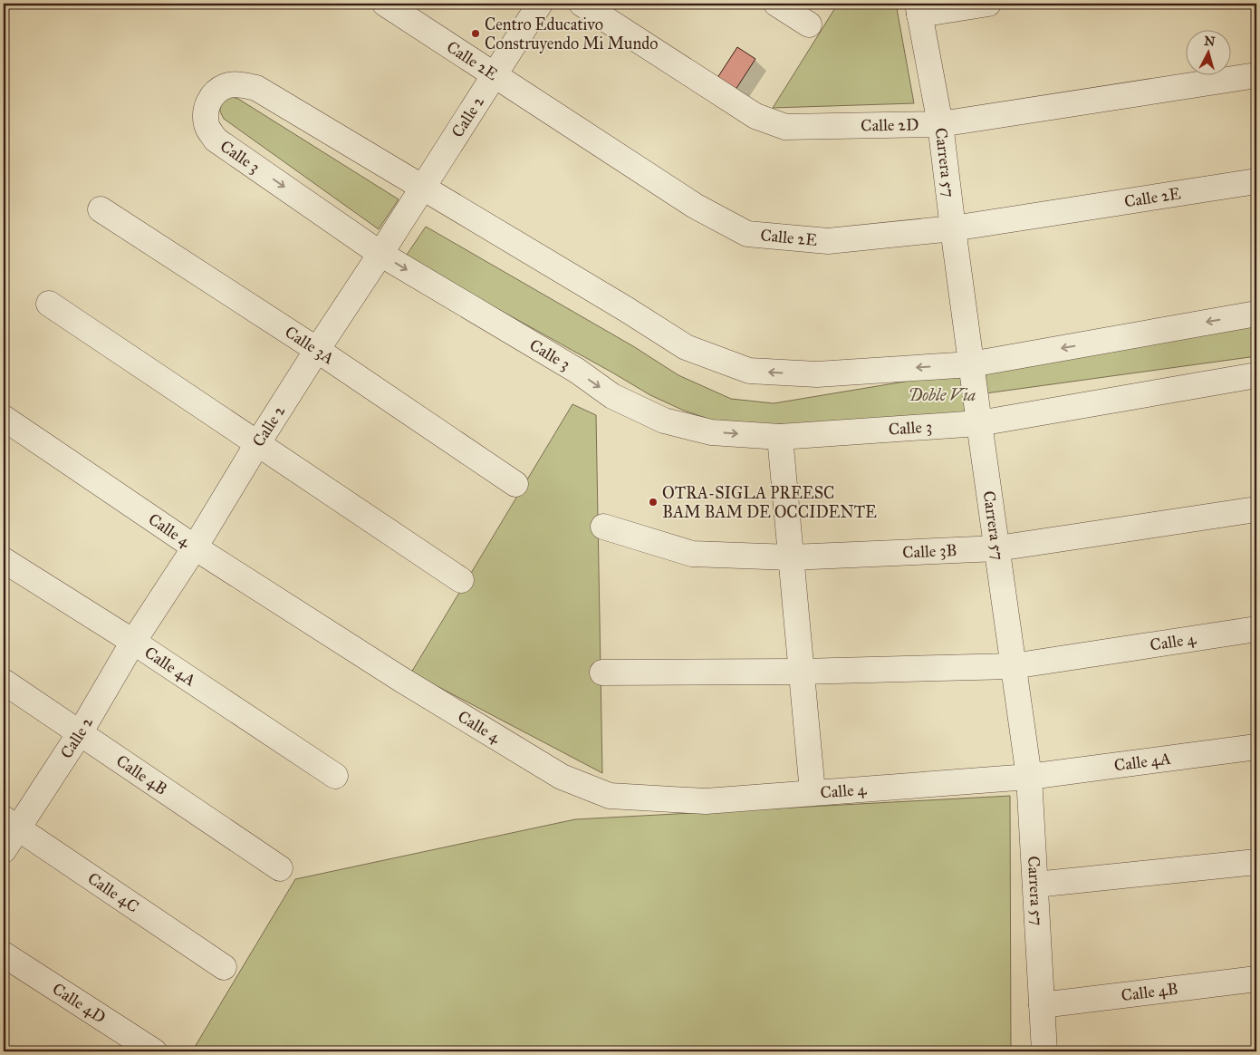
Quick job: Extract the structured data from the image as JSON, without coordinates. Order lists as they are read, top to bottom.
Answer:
{
  "streets": {
    "street": [
      "Calle 2E",
      "Calle 2",
      "Calle 2D",
      "Calle 3",
      "Carrera 57",
      "Calle 3A",
      "Calle 4",
      "Calle 3B",
      "Calle 4A",
      "Calle 4B",
      "Calle 4C",
      "Calle 4D"
    ]
  },
  "crossings": [
    ["Calle 2E", "Calle 2"],
    ["Calle 2E", "Carrera 57"],
    ["Calle 2", "Calle 3"],
    ["Calle 2", "Calle 3A"],
    ["Calle 2", "Calle 4"],
    ["Calle 2", "Calle 4A"],
    ["Calle 2", "Calle 4B"],
    ["Calle 2", "Calle 4C"],
    ["Calle 2D", "Carrera 57"],
    ["Calle 3", "Carrera 57"],
    ["Carrera 57", "Calle 4"],
    ["Carrera 57", "Calle 3B"],
    ["Carrera 57", "Calle 4A"],
    ["Carrera 57", "Calle 4B"],
    ["Calle 4", "Calle 4A"]
  ],
  "parks": ["Doble Via"],
  "places": ["Centro Educativo Construyendo Mi Mundo", "OTRA-SIGLA PREESC BAM BAM DE OCCIDENTE"],
  "north": "top"
}
